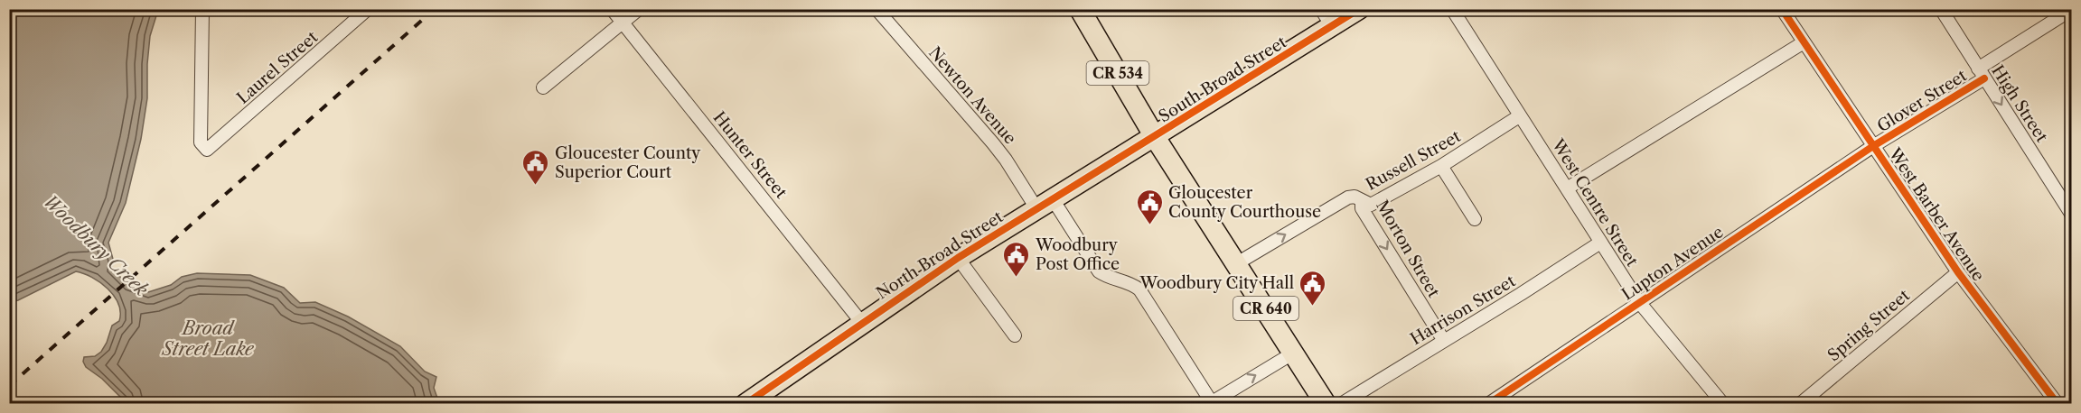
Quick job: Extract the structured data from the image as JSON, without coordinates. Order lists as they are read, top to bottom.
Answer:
{
  "streets": {
    "main road": [
      "CR 534",
      "South Broad Street",
      "North Broad Street",
      "CR 640"
    ],
    "street": [
      "Laurel Street",
      "Newton Avenue",
      "Glover Street",
      "High Street",
      "Hunter Street",
      "Russell Street",
      "West Centre Street",
      "West Barber Avenue",
      "Morton Street",
      "Lupton Avenue",
      "Harrison Street",
      "Spring Street"
    ]
  },
  "crossings": [
    ["CR 534", "South Broad Street"],
    ["CR 534", "North Broad Street"],
    ["CR 534", "CR 640"],
    ["South Broad Street", "North Broad Street"],
    ["South Broad Street", "CR 640"],
    ["Newton Avenue", "North Broad Street"],
    ["Glover Street", "High Street"],
    ["Glover Street", "West Barber Avenue"],
    ["Glover Street", "Lupton Avenue"],
    ["Hunter Street", "North Broad Street"],
    ["Russell Street", "West Centre Street"],
    ["Russell Street", "Morton Street"],
    ["Russell Street", "CR 640"],
    ["West Centre Street", "Lupton Avenue"],
    ["West Centre Street", "Harrison Street"],
    ["West Barber Avenue", "Lupton Avenue"],
    ["West Barber Avenue", "Spring Street"],
    ["Morton Street", "Harrison Street"],
    ["North Broad Street", "CR 640"]
  ],
  "one_way": ["High Street", "Russell Street", "Morton Street"],
  "water": ["Woodbury Creek", "Broad Street Lake"],
  "places": {
    "public building": [
      "Gloucester County Superior Court",
      "Gloucester County Courthouse",
      "Woodbury Post Office",
      "Woodbury City Hall"
    ]
  }
}
